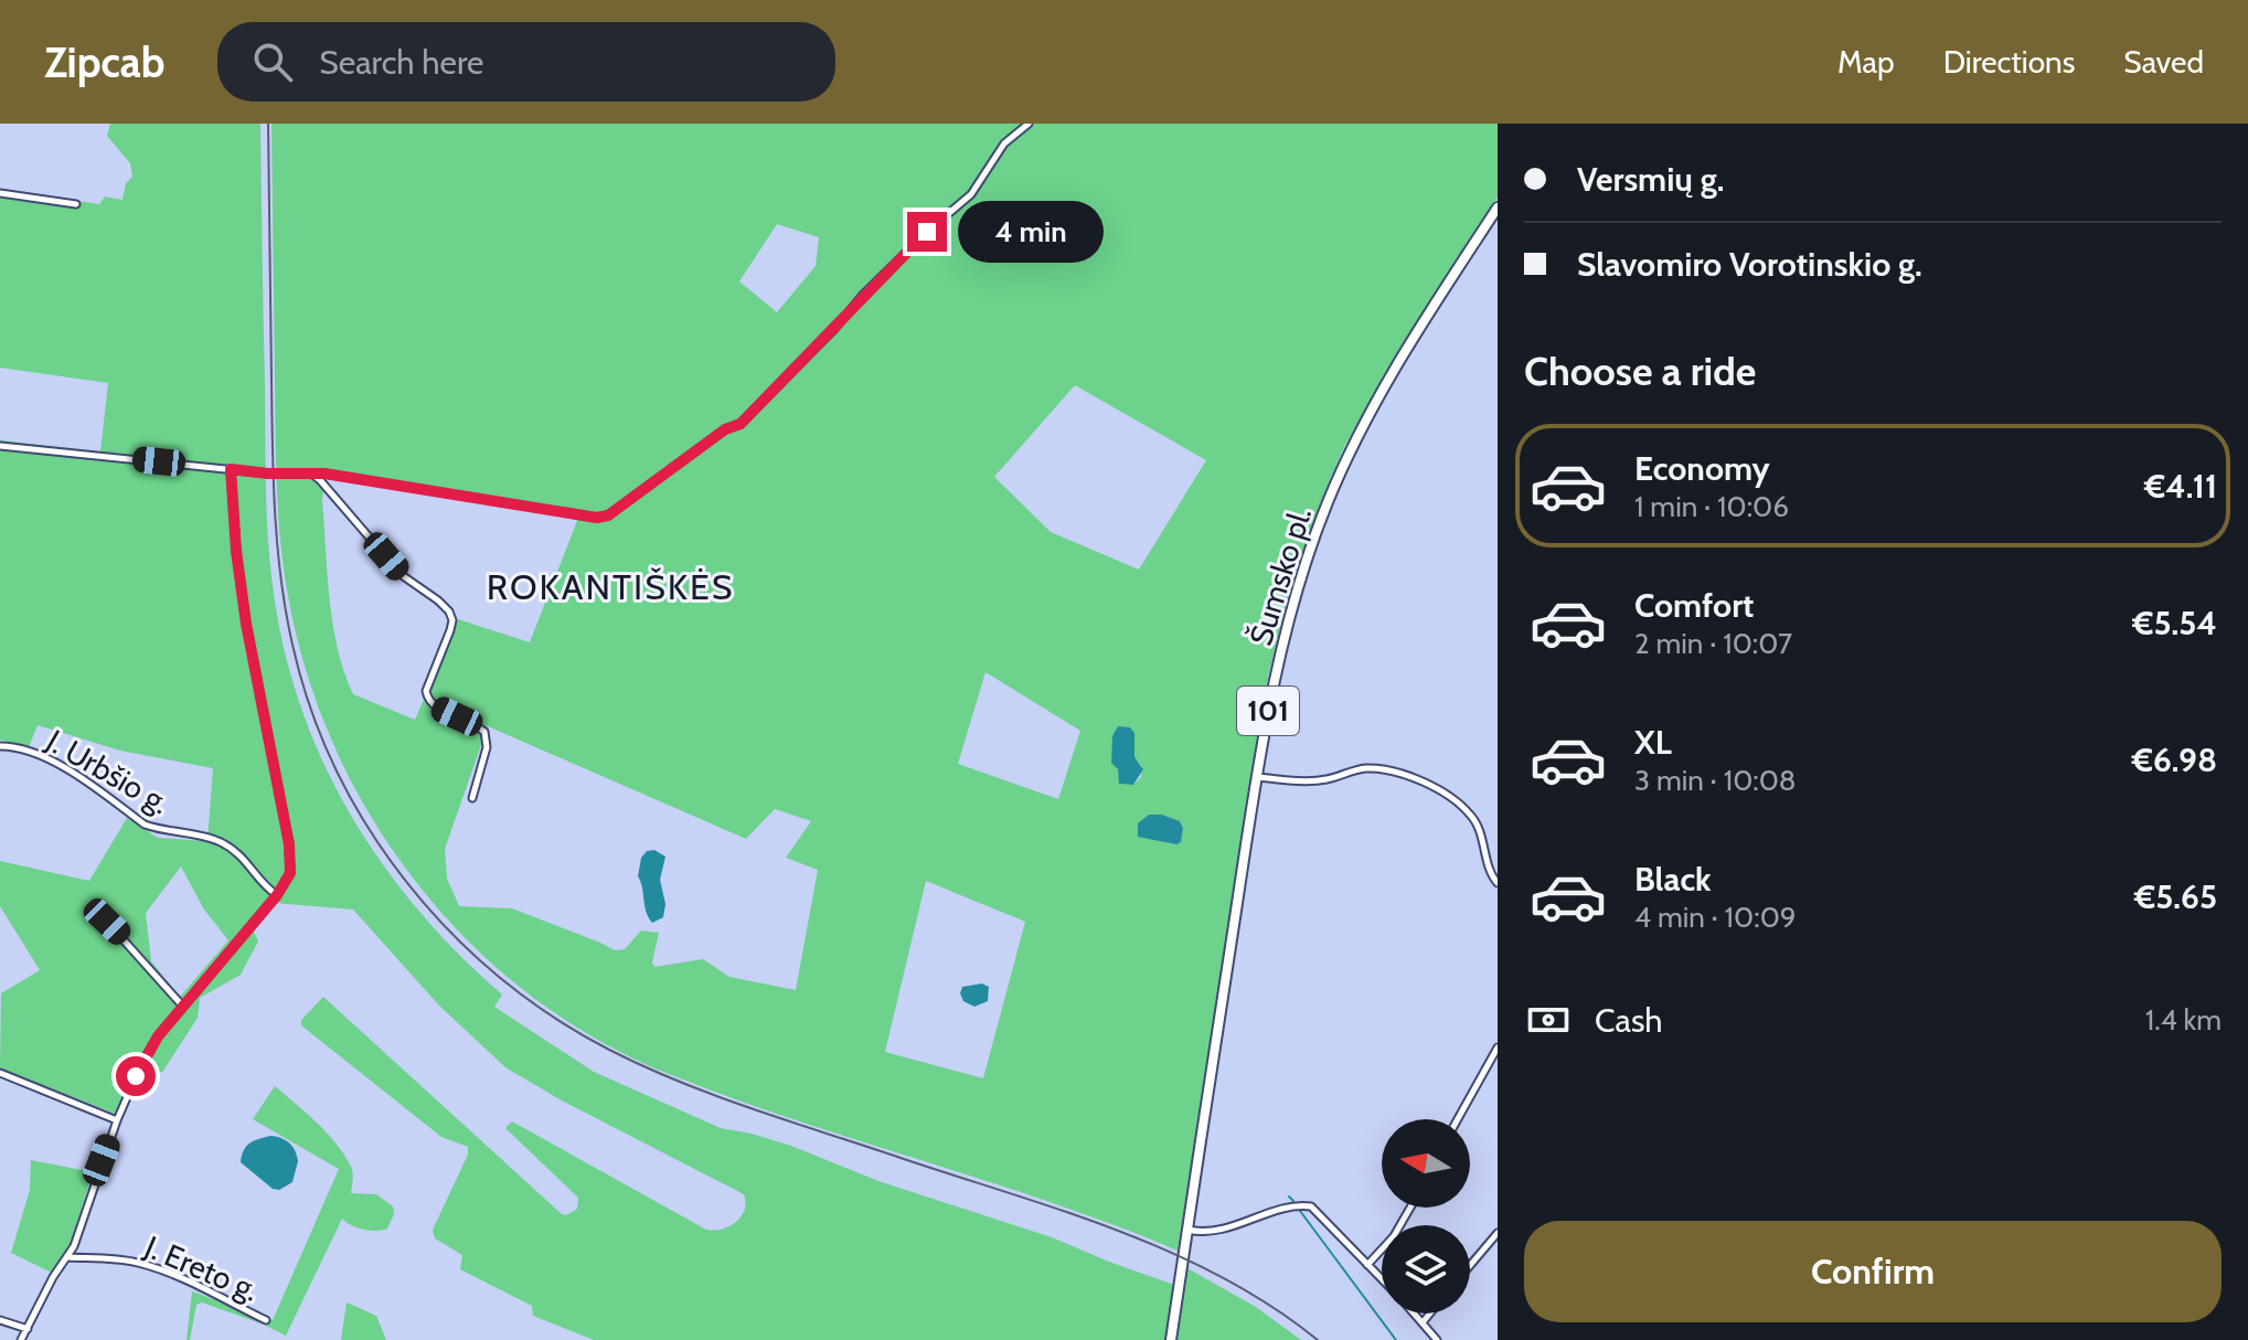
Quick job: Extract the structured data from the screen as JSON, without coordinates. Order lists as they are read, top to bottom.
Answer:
{
  "streets": {
    "main road": ["Šumsko pl.", "101"],
    "street": ["J. Urbšio g.", "J. Ereto g."]
  },
  "districts": ["ROKANTIŠKĖS"],
  "north": "left",
  "page": {
    "header": "Zipcab",
    "search": "Search here",
    "nav": ["Map", "Directions", "Saved"],
    "banner": ["Versmių g.", "Slavomiro Vorotinskio g."],
    "bubble": "4 min",
    "heading": "Choose a ride",
    "list": [
      {
        "name": "Economy",
        "note": "1 min · 10:06",
        "value": "€4.11"
      },
      {
        "name": "Comfort",
        "note": "2 min · 10:07",
        "value": "€5.54"
      },
      {
        "name": "XL",
        "note": "3 min · 10:08",
        "value": "€6.98"
      },
      {
        "name": "Black",
        "note": "4 min · 10:09",
        "value": "€5.65"
      }
    ],
    "pay": ["Cash", "1.4 km"],
    "buttons": "Confirm"
  }
}
